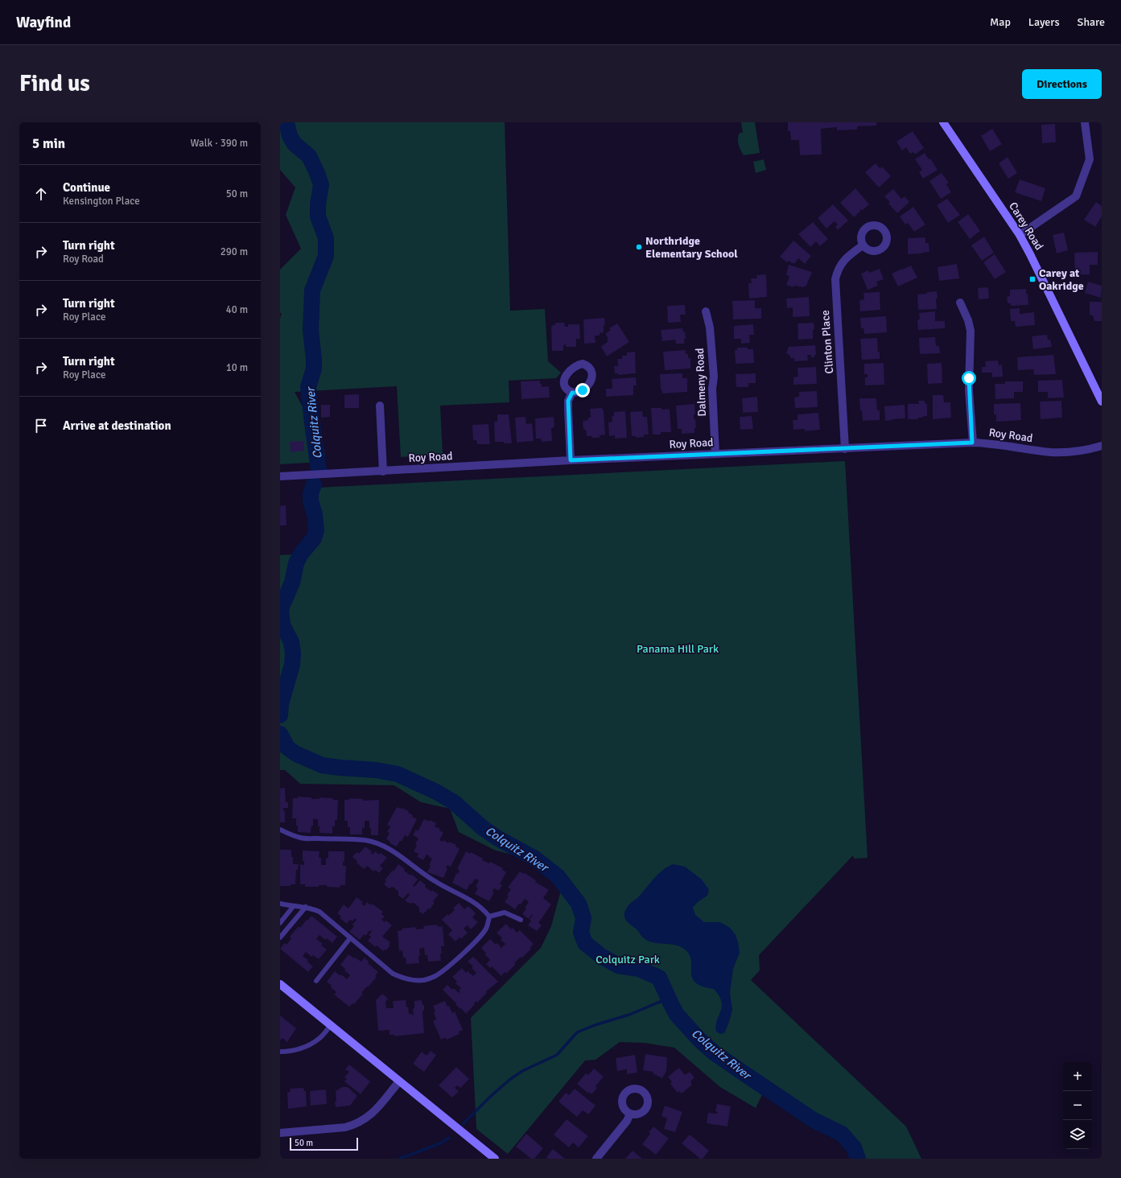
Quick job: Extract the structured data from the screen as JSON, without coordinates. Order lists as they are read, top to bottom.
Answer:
{
  "streets": {
    "street": [
      "Carey Road",
      "Clinton Place",
      "Dalmeny Road",
      "Roy Road"
    ]
  },
  "crossings": [
    ["Clinton Place", "Roy Road"],
    ["Dalmeny Road", "Roy Road"]
  ],
  "water": ["Colquitz River"],
  "parks": ["Panama Hill Park", "Colquitz Park"],
  "places": {
    "other": ["Northridge Elementary School"],
    "transit": ["Carey at Oakridge"]
  },
  "scale_bar": "50 m",
  "page": {
    "header": "Wayfind",
    "nav": ["Map", "Layers", "Share"],
    "buttons": "Directions",
    "title": "Find us",
    "heading": ["5 min", "Walk · 390 m"],
    "list": [
      ["Continue", "Kensington Place", "50 m"],
      ["Turn right", "Roy Road", "290 m"],
      ["Turn right", "Roy Place", "40 m"],
      ["Turn right", "Roy Place", "10 m"],
      "Arrive at destination"
    ],
    "map_buttons": ["+", "−"],
    "scale": "50 m"
  }
}
